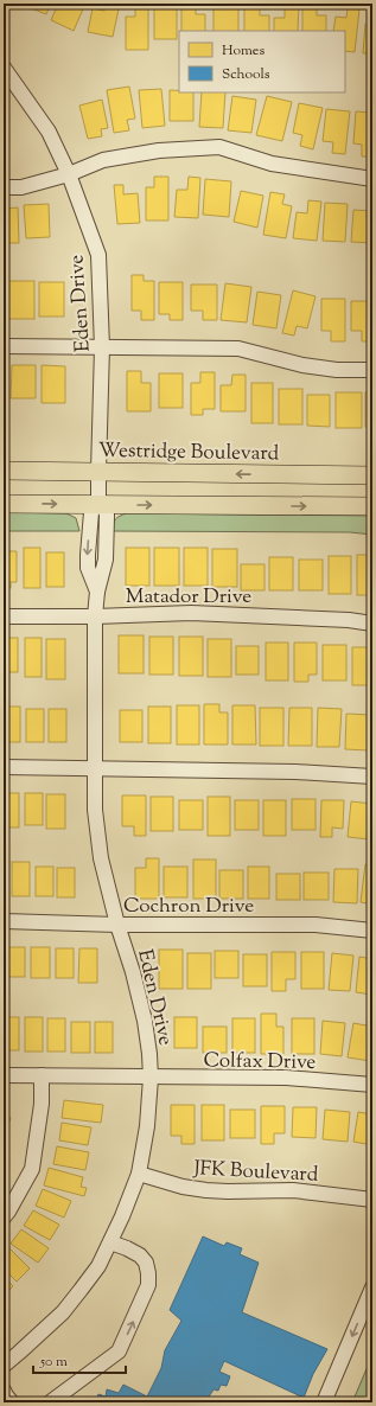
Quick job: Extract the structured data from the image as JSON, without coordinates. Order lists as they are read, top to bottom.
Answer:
{
  "streets": {
    "main road": ["Westridge Boulevard"],
    "street": [
      "Eden Drive",
      "Matador Drive",
      "Cochron Drive",
      "Colfax Drive",
      "JFK Boulevard"
    ]
  },
  "crossings": [
    ["Eden Drive", "Westridge Boulevard"],
    ["Eden Drive", "Matador Drive"],
    ["Eden Drive", "Cochron Drive"],
    ["Eden Drive", "Colfax Drive"],
    ["Eden Drive", "JFK Boulevard"]
  ],
  "legend": ["Homes", "Schools"],
  "scale_bar": "50 m"
}
